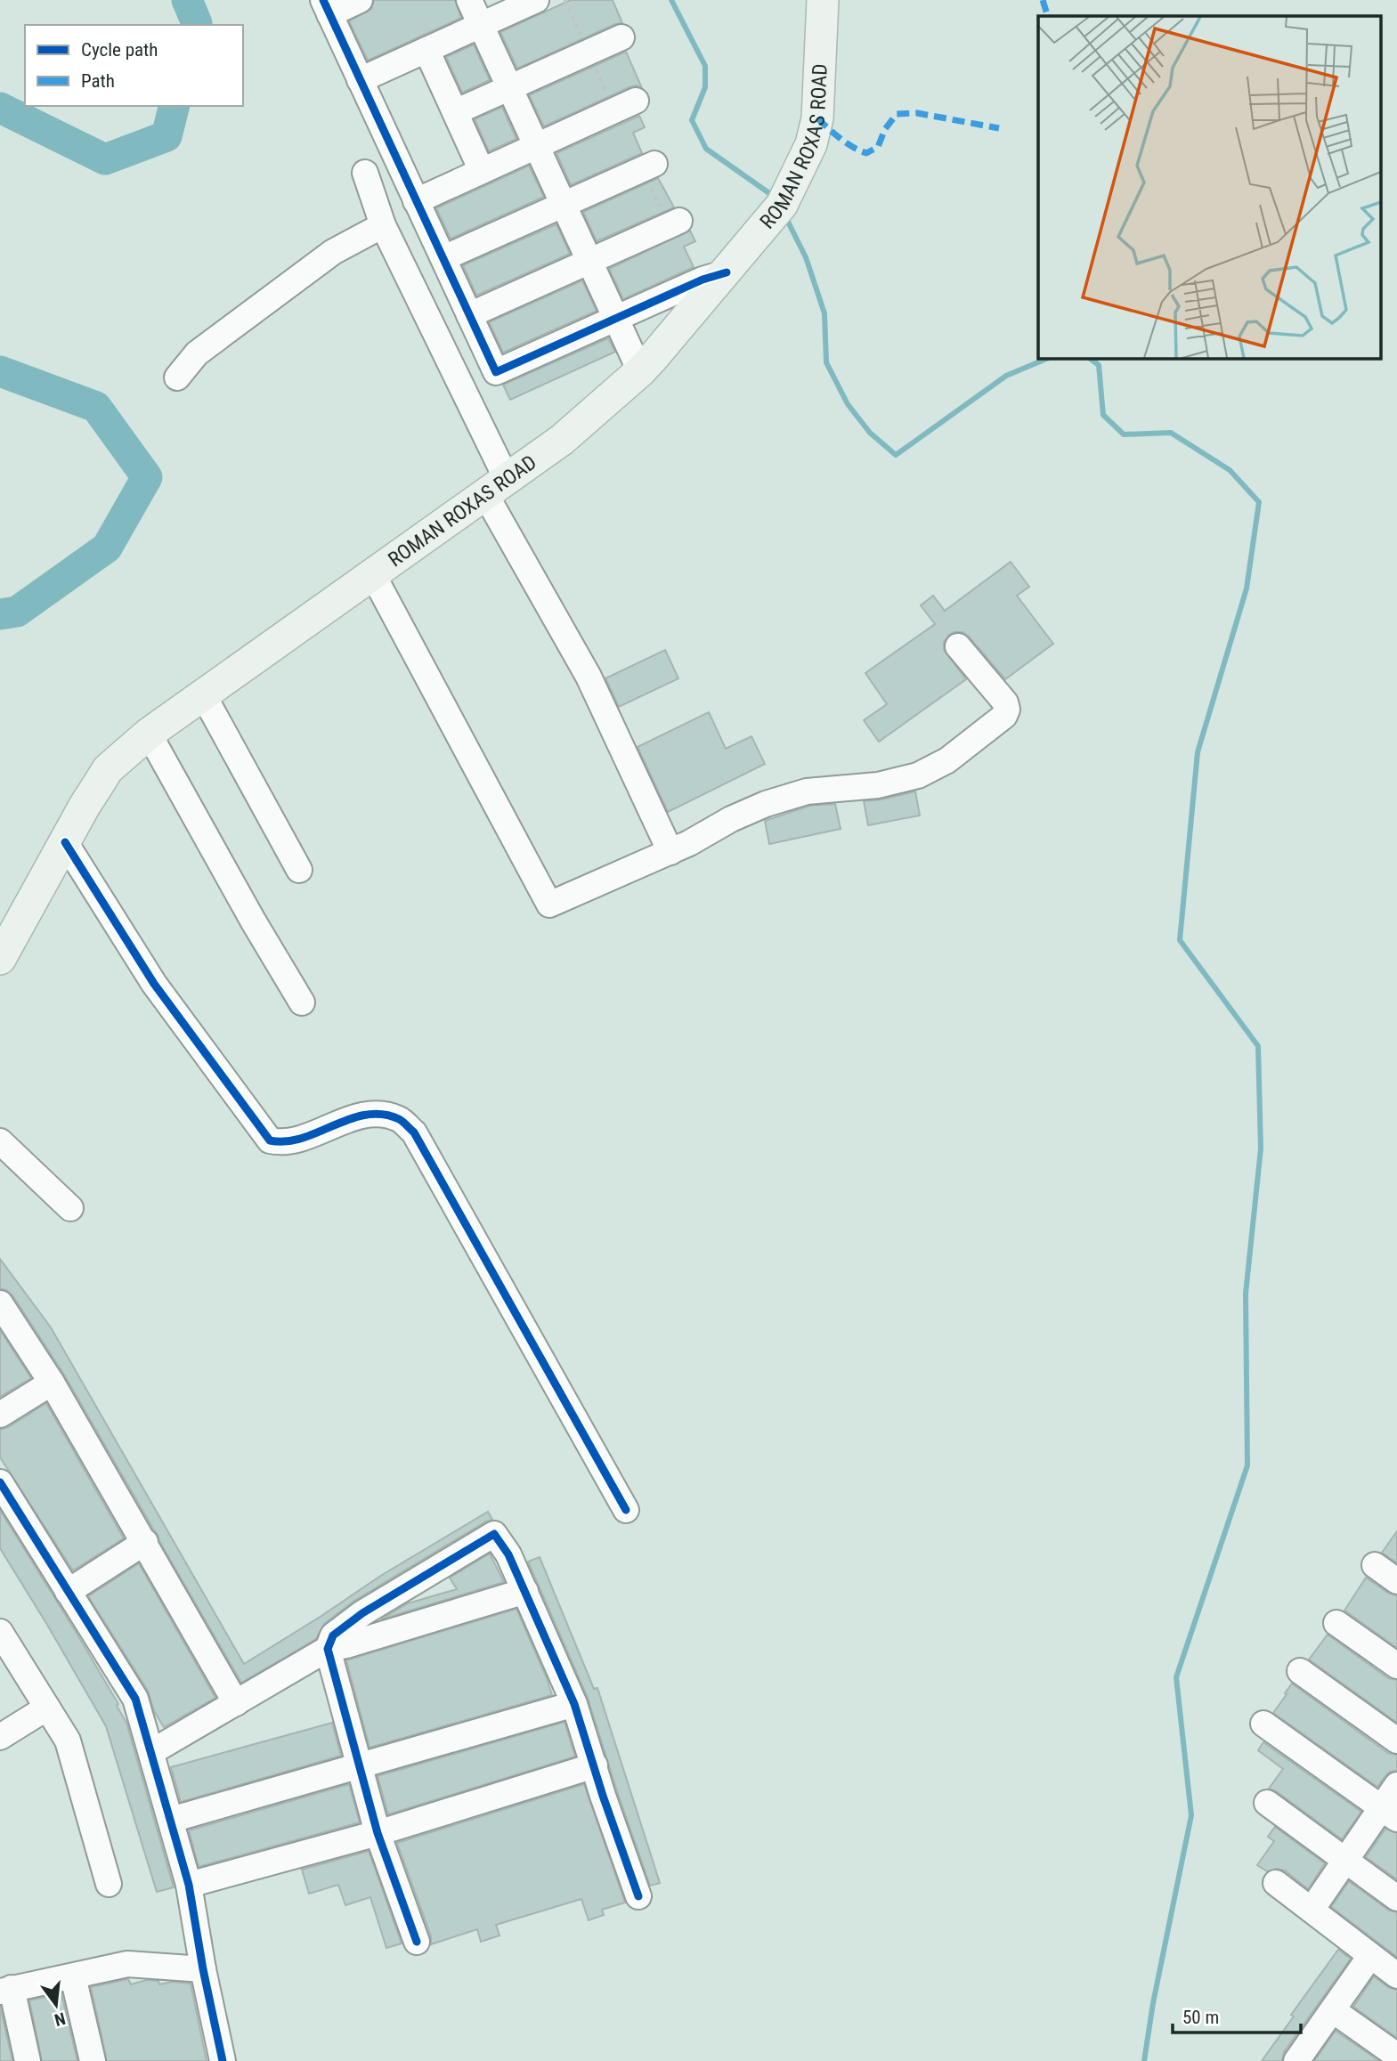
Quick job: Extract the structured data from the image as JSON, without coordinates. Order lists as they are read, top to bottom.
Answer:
{
  "streets": {
    "main road": ["ROMAN ROXAS ROAD"]
  },
  "legend": ["Cycle path", "Path"],
  "scale_bar": "50 m",
  "north": "bottom"
}
